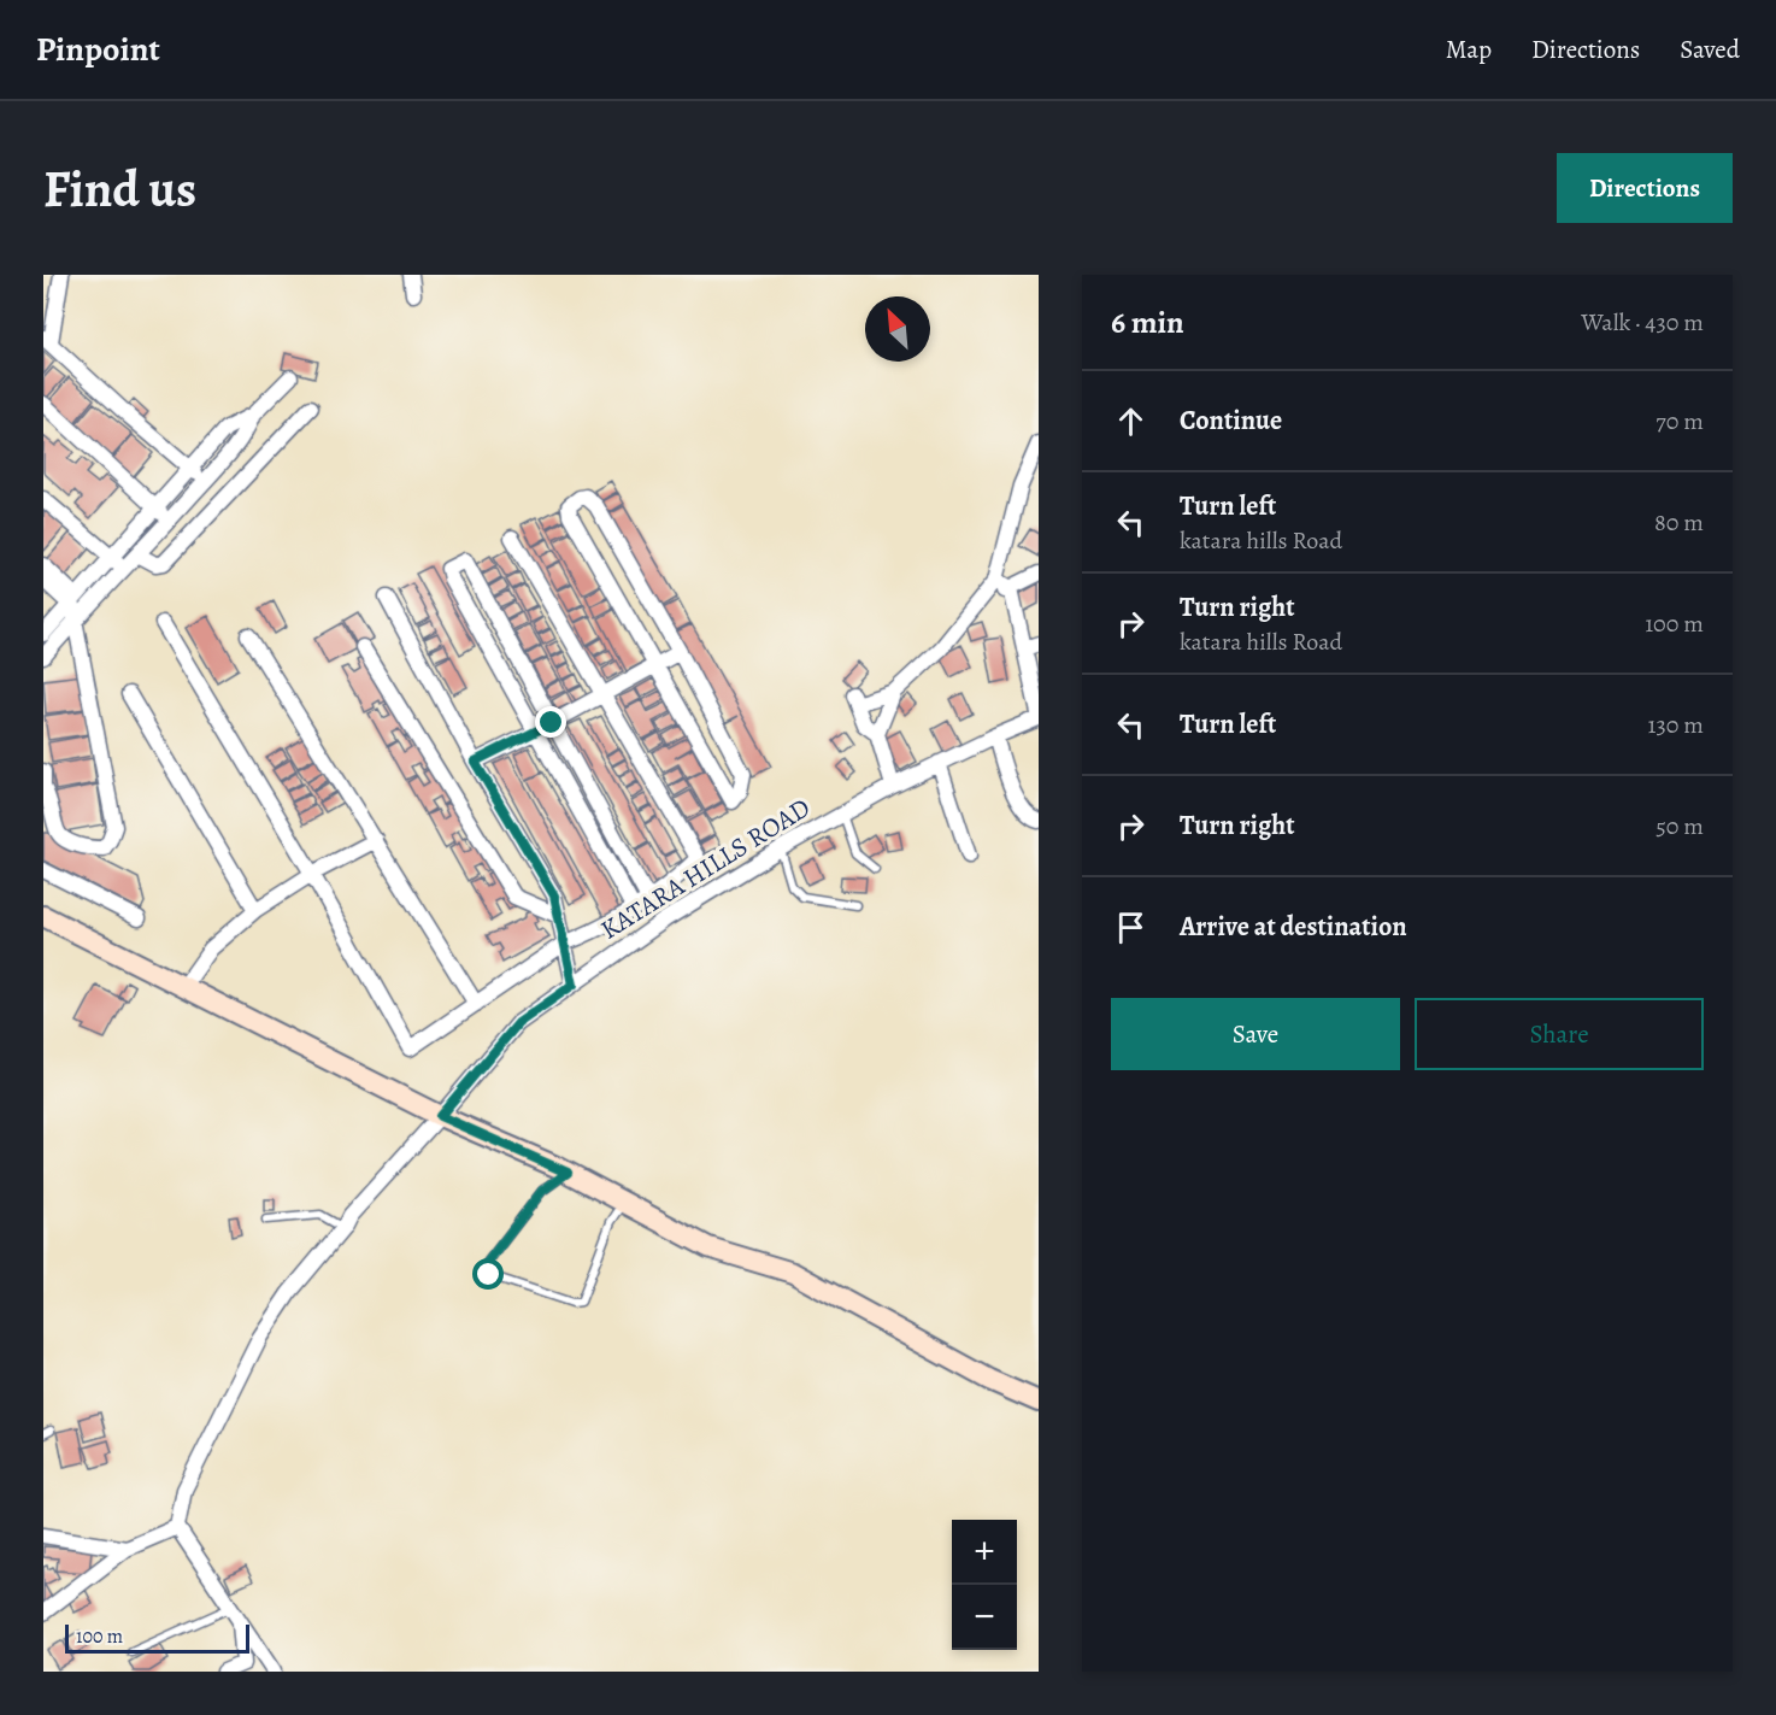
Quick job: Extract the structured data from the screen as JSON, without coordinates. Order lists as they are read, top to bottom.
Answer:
{
  "streets": {
    "street": ["KATARA HILLS ROAD"]
  },
  "scale_bar": "100 m",
  "north": "top left",
  "page": {
    "header": "Pinpoint",
    "nav": ["Map", "Directions", "Saved"],
    "buttons": [
      "Directions",
      ["Save", "Share"]
    ],
    "title": "Find us",
    "heading": ["6 min", "Walk · 430 m"],
    "list": [
      ["Continue", "70 m"],
      ["Turn left", "katara hills Road", "80 m"],
      ["Turn right", "katara hills Road", "100 m"],
      ["Turn left", "130 m"],
      ["Turn right", "50 m"],
      "Arrive at destination"
    ],
    "map_buttons": ["+", "−"],
    "scale": "100 m"
  }
}
